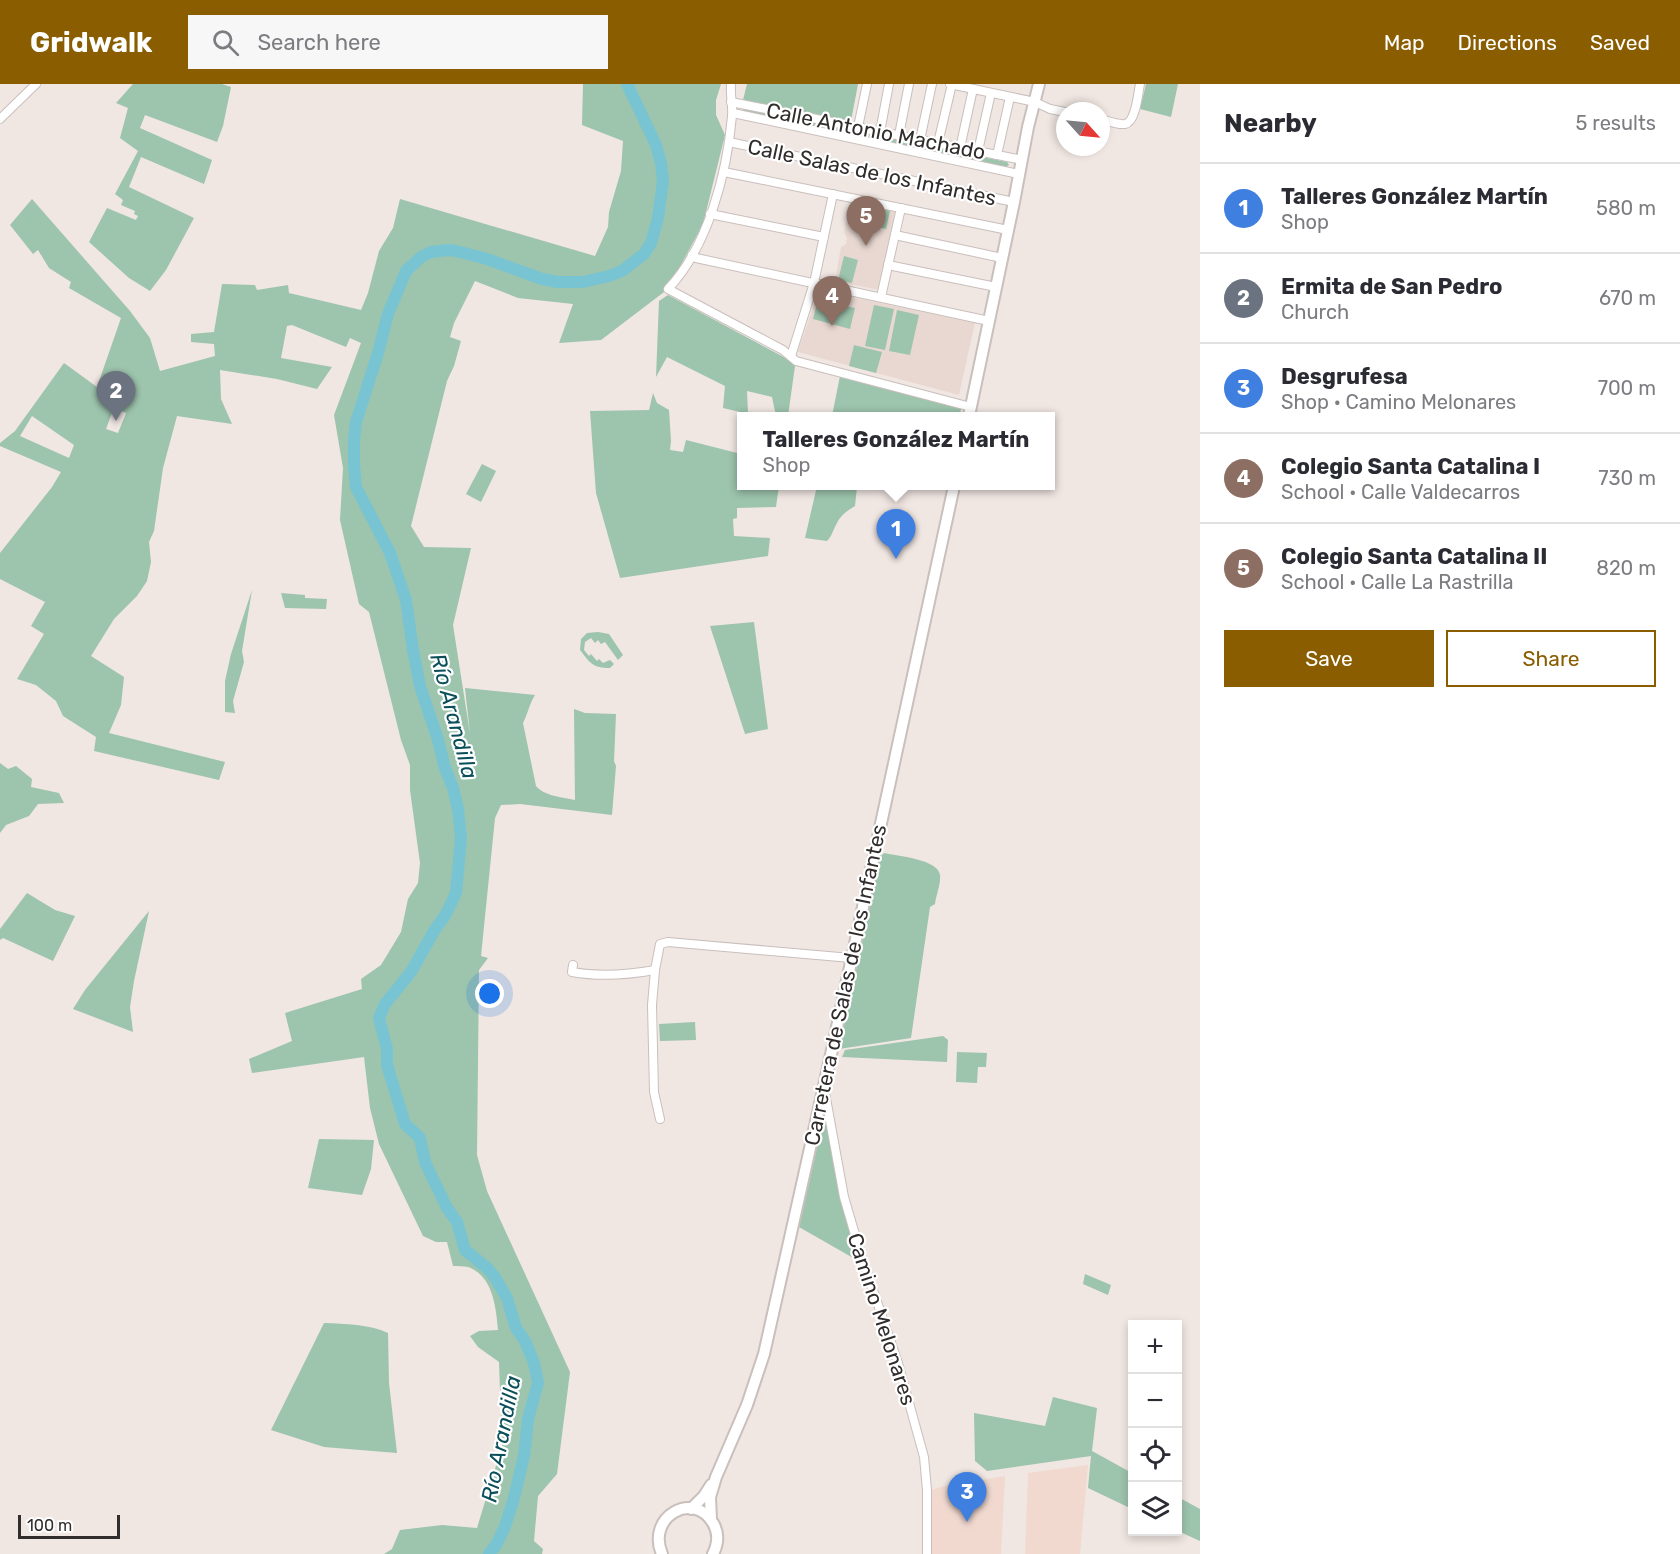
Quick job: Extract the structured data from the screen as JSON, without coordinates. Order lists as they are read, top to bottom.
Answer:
{
  "streets": {
    "main road": ["Carretera de Salas de los Infantes"],
    "street": ["Calle Antonio Machado", "Calle Salas de los Infantes", "Camino Melonares"]
  },
  "crossings": [
    ["Carretera de Salas de los Infantes", "Camino Melonares"]
  ],
  "water": ["Río Arandilla"],
  "scale_bar": "100 m",
  "north": "bottom right",
  "page": {
    "header": "Gridwalk",
    "search": "Search here",
    "nav": ["Map", "Directions", "Saved"],
    "heading": ["Nearby", "5 results"],
    "list": [
      {
        "mark": "1",
        "name": "Talleres González Martín",
        "note": "Shop",
        "value": "580 m"
      },
      {
        "mark": "2",
        "name": "Ermita de San Pedro",
        "note": "Church",
        "value": "670 m"
      },
      {
        "mark": "3",
        "name": "Desgrufesa",
        "note": "Shop · Camino Melonares",
        "value": "700 m"
      },
      {
        "mark": "4",
        "name": "Colegio Santa Catalina I",
        "note": "School · Calle Valdecarros",
        "value": "730 m"
      },
      {
        "mark": "5",
        "name": "Colegio Santa Catalina II",
        "note": "School · Calle La Rastrilla",
        "value": "820 m"
      }
    ],
    "pins": [
      "5",
      "4",
      "2",
      "1",
      "3"
    ],
    "popup": ["Talleres González Martín", "Shop"],
    "buttons": ["Save", "Share"],
    "map_buttons": ["+", "−"],
    "scale": "100 m"
  }
}
